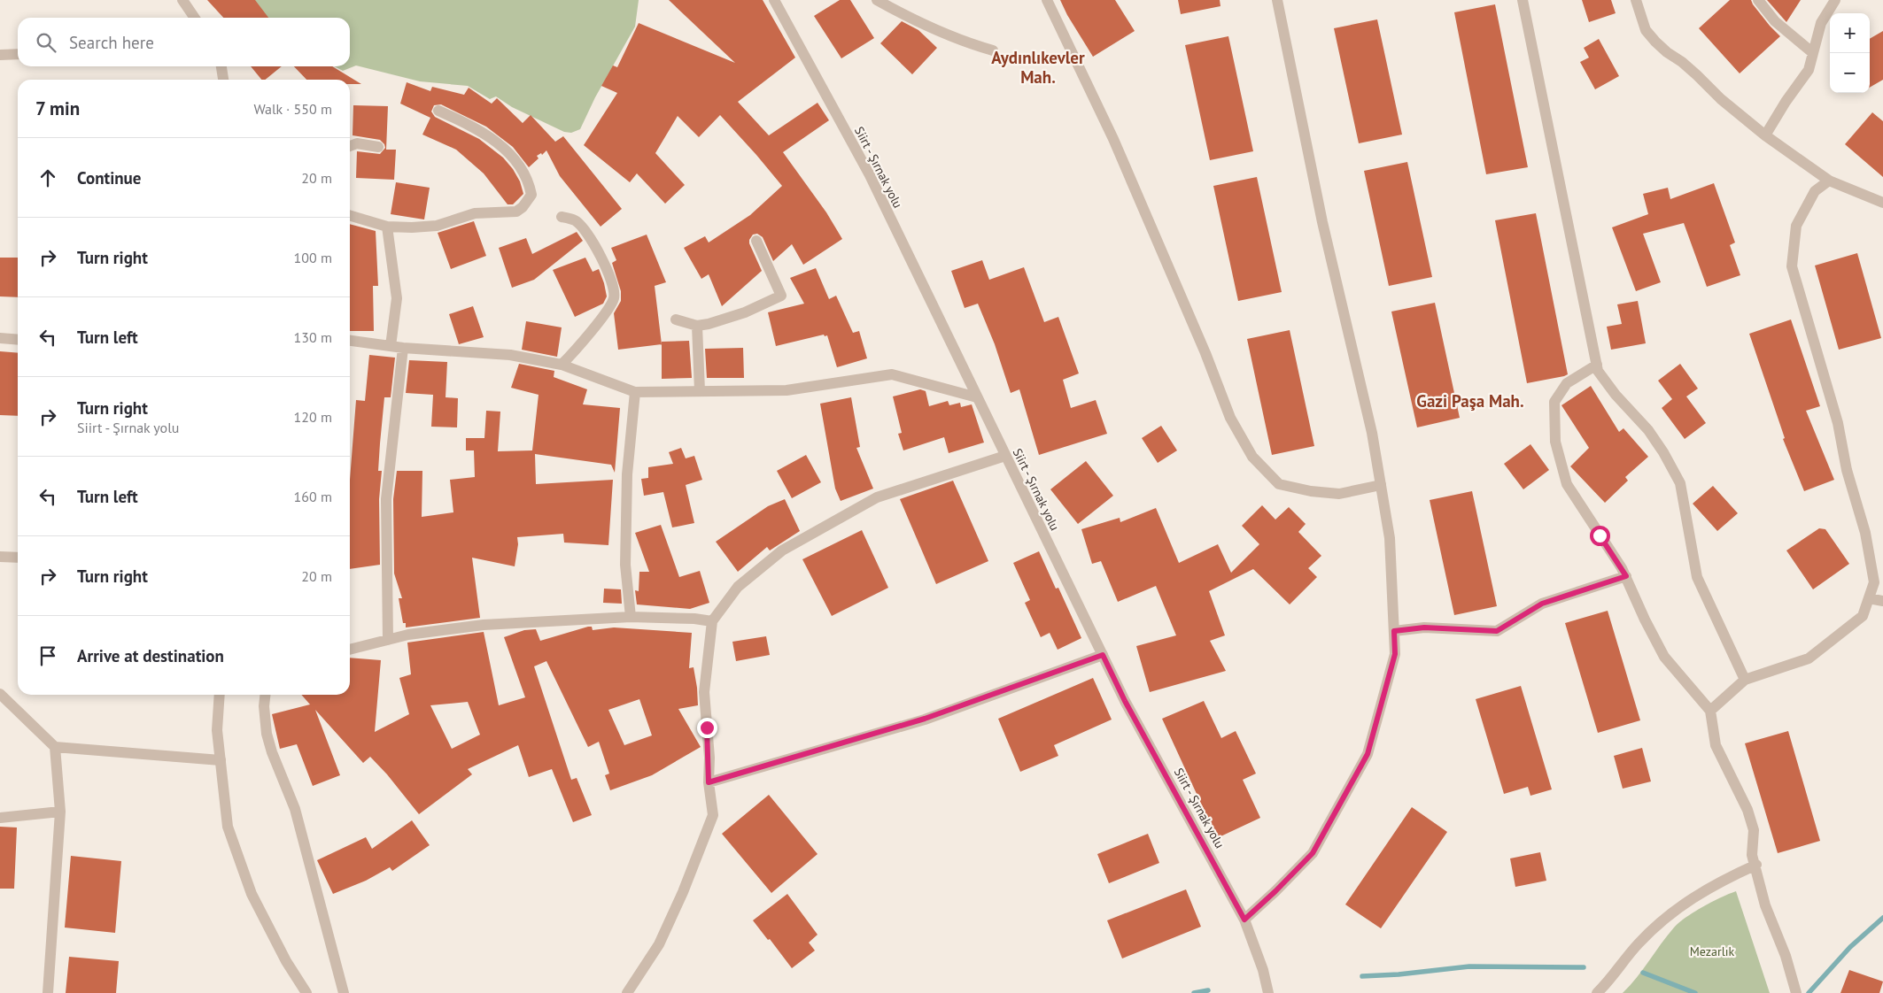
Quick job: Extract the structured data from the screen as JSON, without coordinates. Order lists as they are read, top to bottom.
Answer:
{
  "streets": {
    "street": ["Siirt - Şırnak yolu"]
  },
  "districts": ["Aydınlıkevler Mah.", "Gazi Paşa Mah."],
  "parks": ["Mezarlık"],
  "page": {
    "map_buttons": ["+", "−"],
    "search": "Search here",
    "heading": ["7 min", "Walk · 550 m"],
    "list": [
      ["Continue", "20 m"],
      ["Turn right", "100 m"],
      ["Turn left", "130 m"],
      ["Turn right", "Siirt - Şırnak yolu", "120 m"],
      ["Turn left", "160 m"],
      ["Turn right", "20 m"],
      "Arrive at destination"
    ]
  }
}
